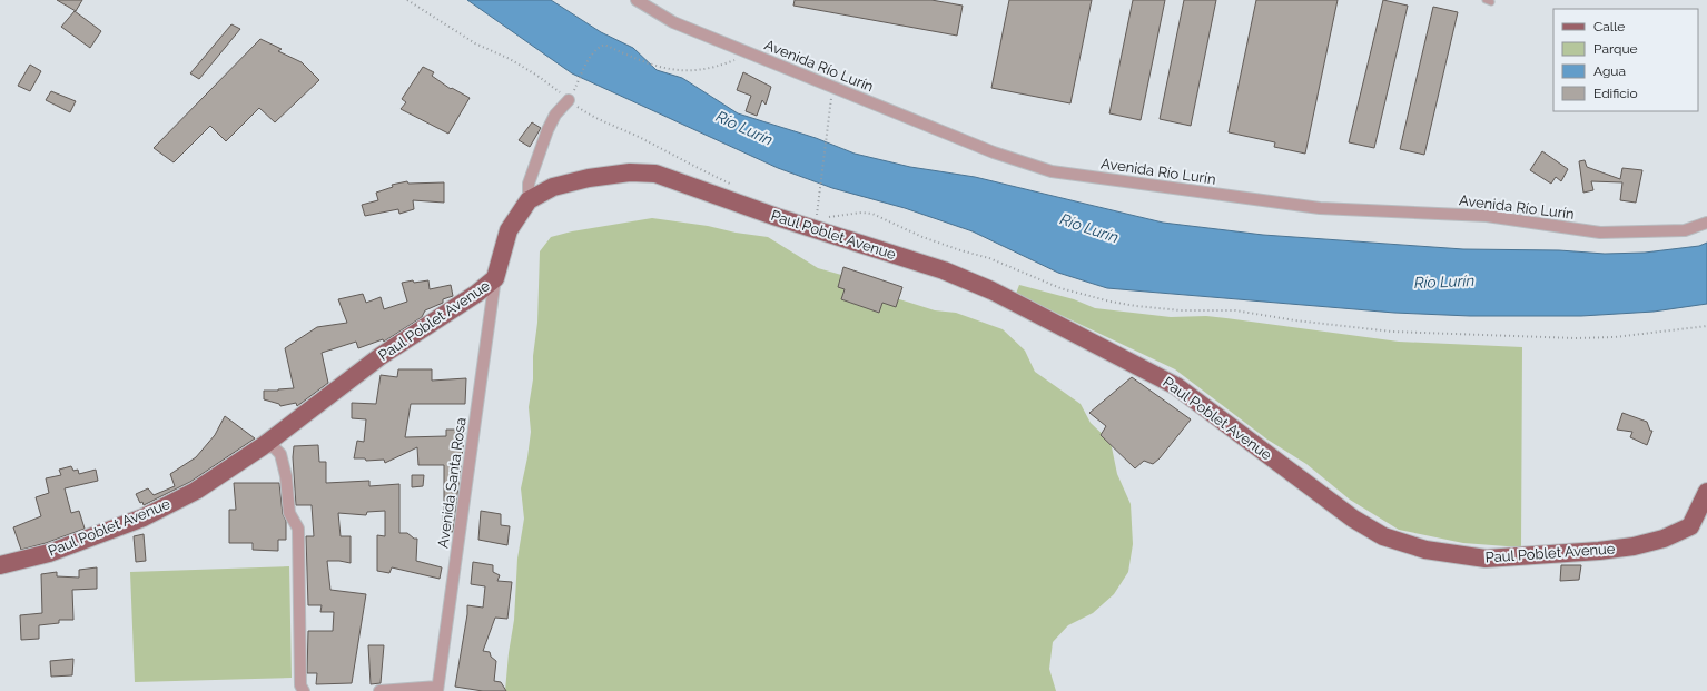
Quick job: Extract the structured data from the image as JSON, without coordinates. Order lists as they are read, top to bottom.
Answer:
{
  "streets": {
    "main road": ["Paul Poblet Avenue"],
    "street": ["Avenida Río Lurín", "Avenida Santa Rosa"]
  },
  "crossings": [
    ["Paul Poblet Avenue", "Avenida Santa Rosa"]
  ],
  "water": ["Río Lurín"],
  "legend": [
    "Calle",
    "Parque",
    "Agua",
    "Edificio"
  ]
}
